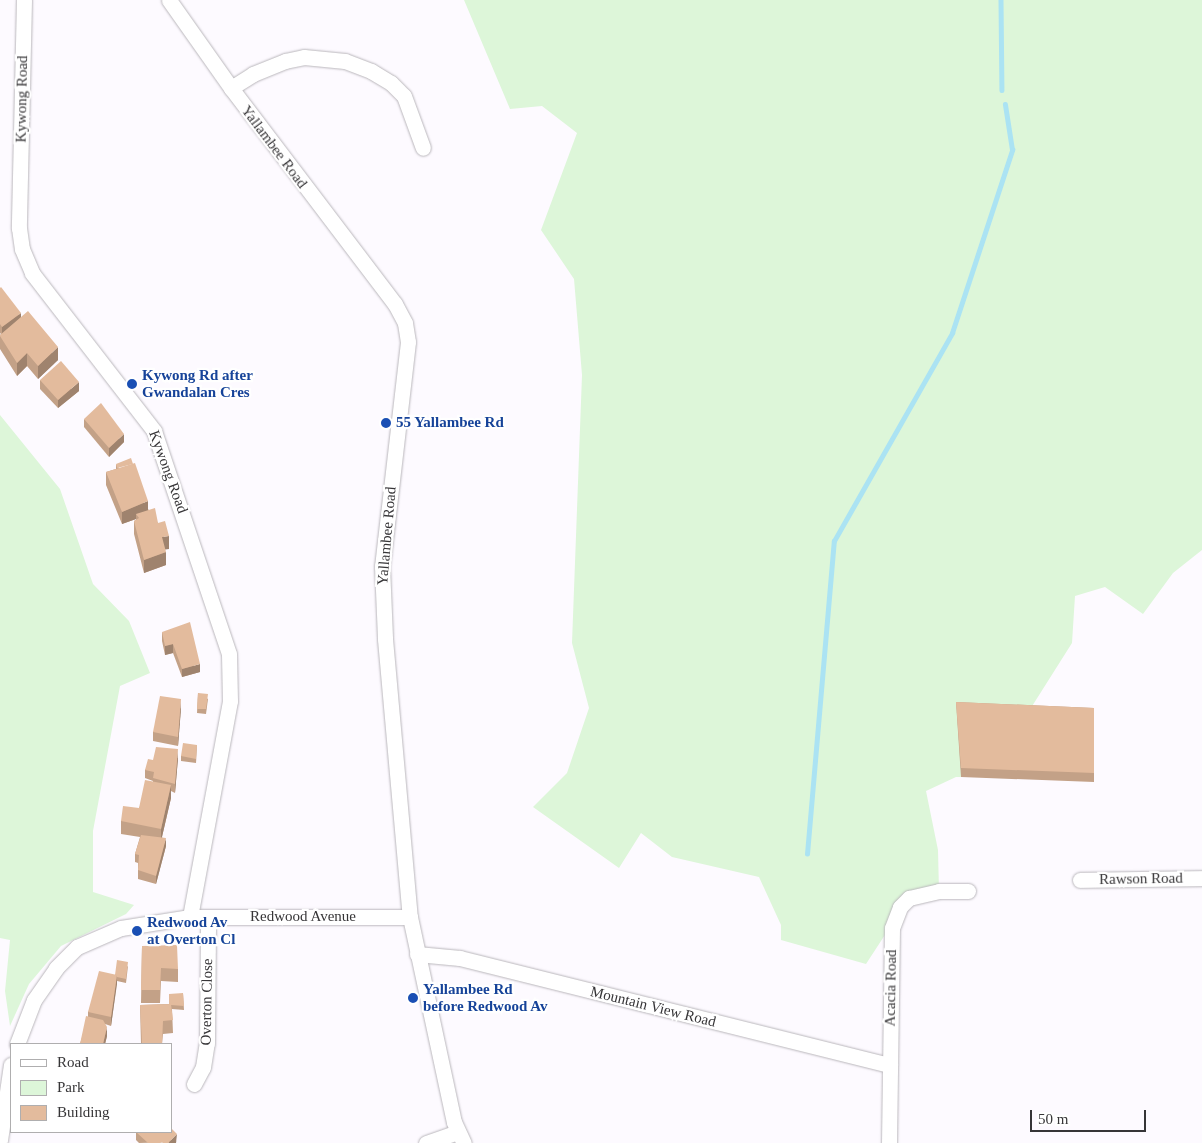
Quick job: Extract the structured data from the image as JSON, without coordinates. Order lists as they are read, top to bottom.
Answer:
{
  "streets": {
    "street": [
      "Kywong Road",
      "Yallambee Road",
      "Rawson Road",
      "Redwood Avenue",
      "Acacia Road",
      "Overton Close",
      "Mountain View Road"
    ]
  },
  "crossings": [
    ["Kywong Road", "Redwood Avenue"],
    ["Yallambee Road", "Redwood Avenue"],
    ["Yallambee Road", "Mountain View Road"],
    ["Redwood Avenue", "Overton Close"],
    ["Acacia Road", "Mountain View Road"]
  ],
  "places": [
    "Kywong Rd after Gwandalan Cres",
    "55 Yallambee Rd",
    "Redwood Av at Overton Cl",
    "Yallambee Rd before Redwood Av"
  ],
  "legend": ["Road", "Park", "Building"],
  "scale_bar": "50 m"
}
